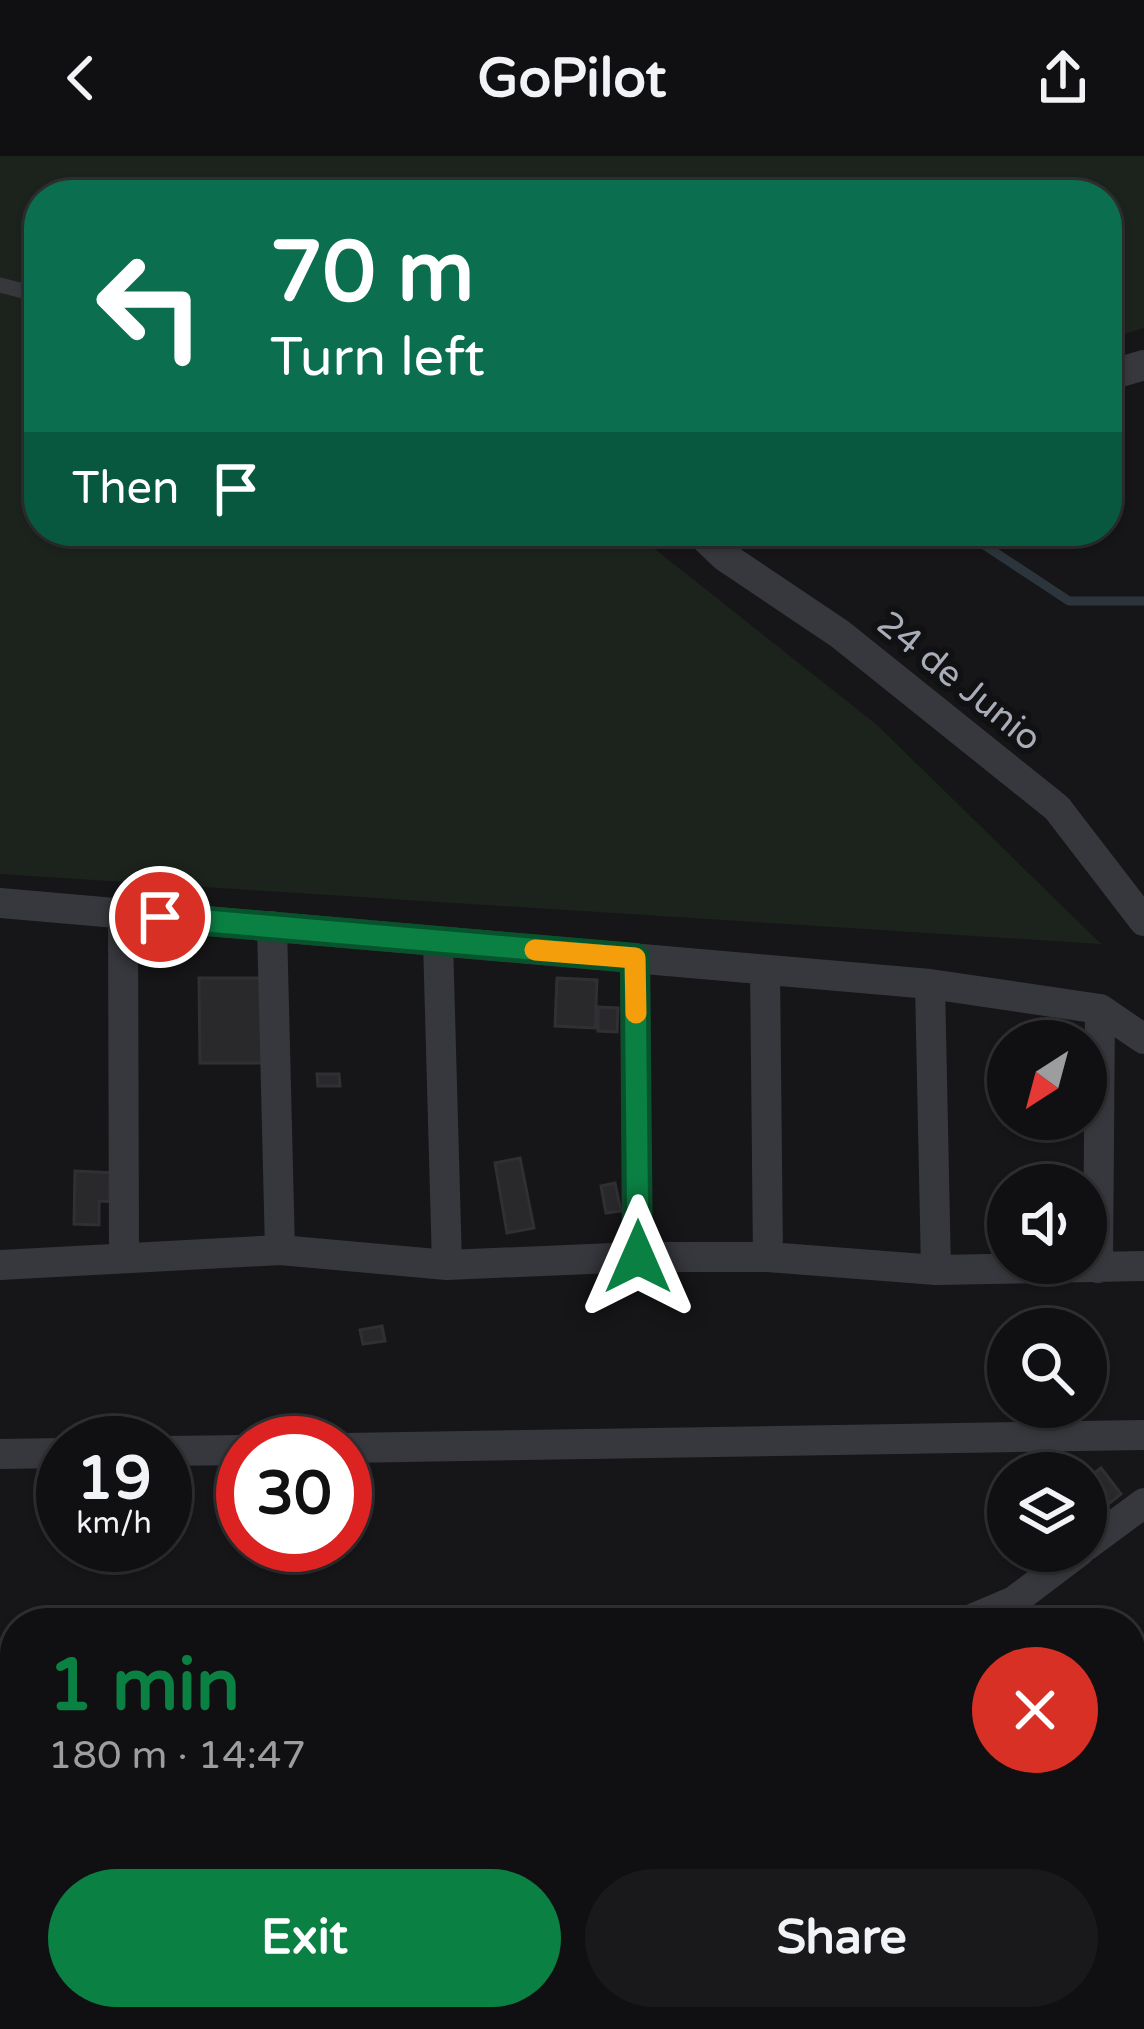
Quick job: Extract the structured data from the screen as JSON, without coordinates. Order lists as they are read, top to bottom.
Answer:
{
  "streets": {
    "street": ["24 de Junio"]
  },
  "north": "bottom left",
  "page": {
    "header": "GoPilot",
    "turn": ["70 m", "Turn left"],
    "then": "Then",
    "speed": "19 km/h",
    "limit": "30",
    "heading": ["1 min", "180 m · 14:47"],
    "buttons": ["Exit", "Share"]
  }
}
